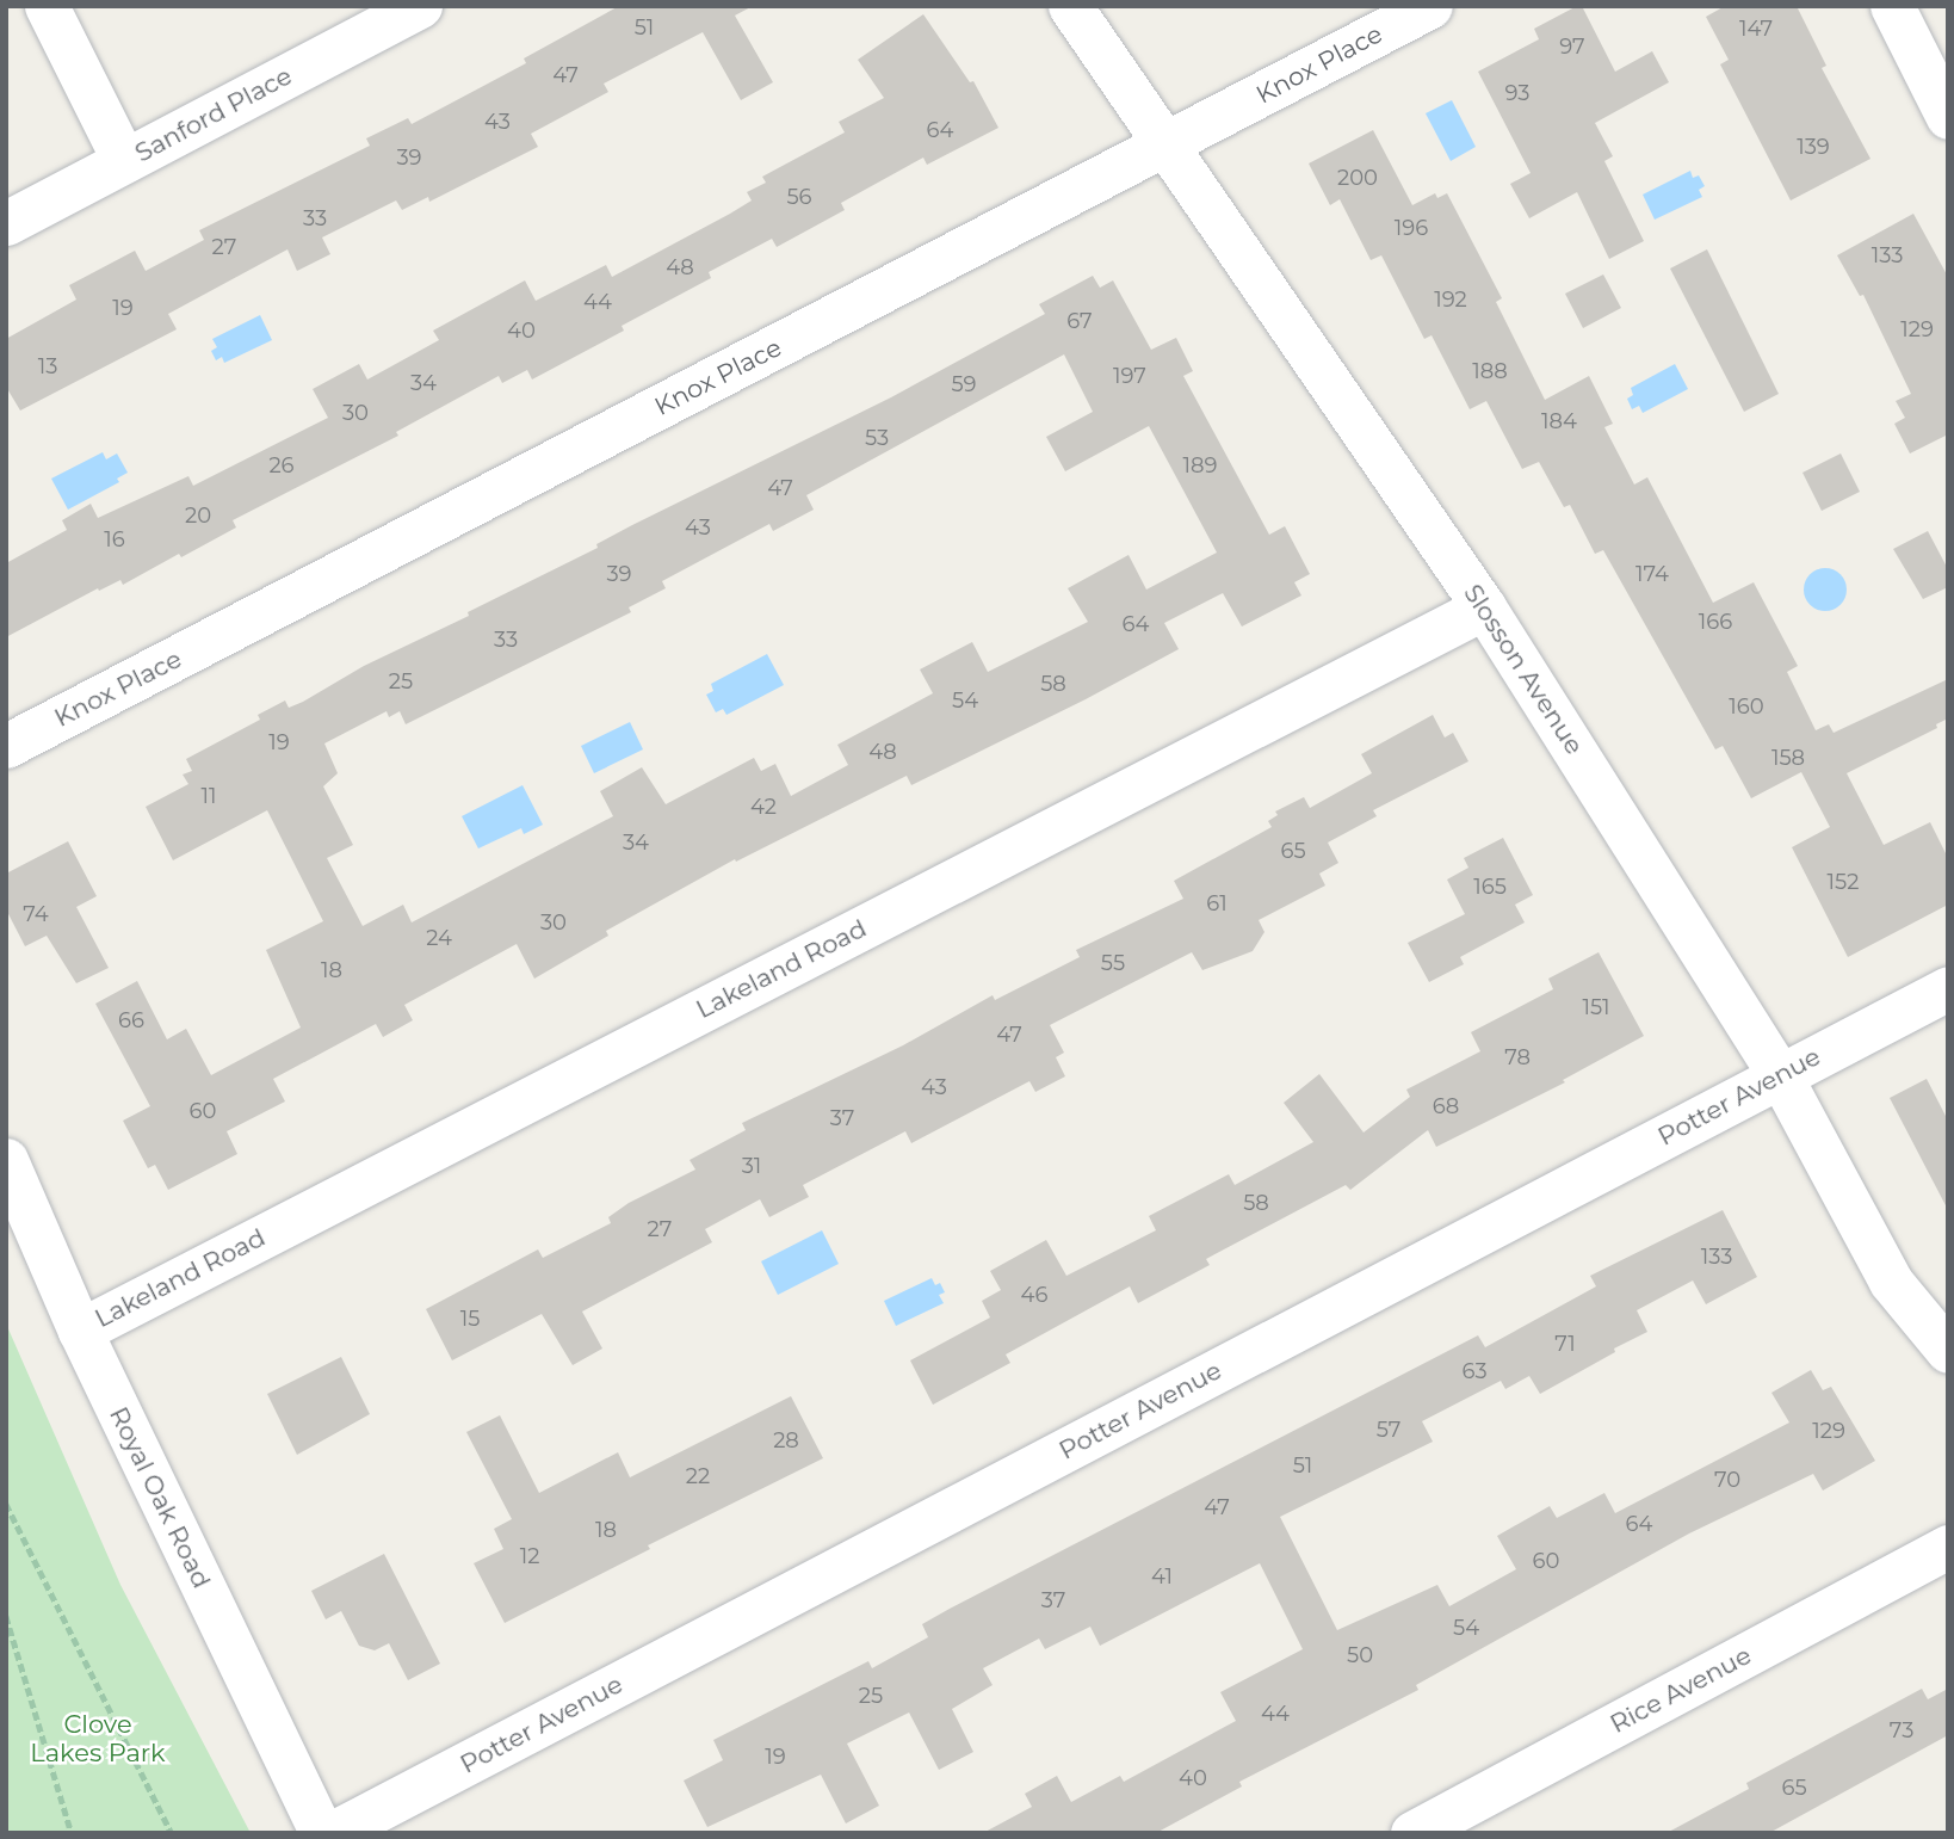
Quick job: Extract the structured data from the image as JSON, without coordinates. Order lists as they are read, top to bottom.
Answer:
{
  "streets": {
    "street": [
      "Knox Place",
      "Sanford Place",
      "Slosson Avenue",
      "Lakeland Road",
      "Potter Avenue",
      "Royal Oak Road",
      "Rice Avenue"
    ]
  },
  "crossings": [
    ["Knox Place", "Slosson Avenue"],
    ["Slosson Avenue", "Lakeland Road"],
    ["Slosson Avenue", "Potter Avenue"],
    ["Lakeland Road", "Royal Oak Road"]
  ],
  "parks": ["Clove Lakes Park"],
  "house_numbers": [
    "51",
    "147",
    "97",
    "47",
    "93",
    "43",
    "64",
    "139",
    "39",
    "200",
    "56",
    "33",
    "196",
    "27",
    "133",
    "48",
    "192",
    "44",
    "19",
    "67",
    "129",
    "40",
    "13",
    "188",
    "197",
    "34",
    "59",
    "30",
    "184",
    "53",
    "26",
    "189",
    "47",
    "20",
    "43",
    "16",
    "39",
    "174",
    "166",
    "64",
    "33",
    "25",
    "58",
    "54",
    "160",
    "19",
    "48",
    "158",
    "11",
    "42",
    "34",
    "65",
    "152",
    "165",
    "61",
    "74",
    "30",
    "24",
    "55",
    "18",
    "151",
    "66",
    "47",
    "78",
    "43",
    "68",
    "60",
    "37",
    "31",
    "58",
    "27",
    "133",
    "46",
    "15",
    "71",
    "63",
    "57",
    "129",
    "28",
    "51",
    "22",
    "70",
    "47",
    "64",
    "18",
    "12",
    "60",
    "41",
    "37",
    "54",
    "50",
    "25",
    "44",
    "73",
    "19",
    "40",
    "65"
  ]
}
